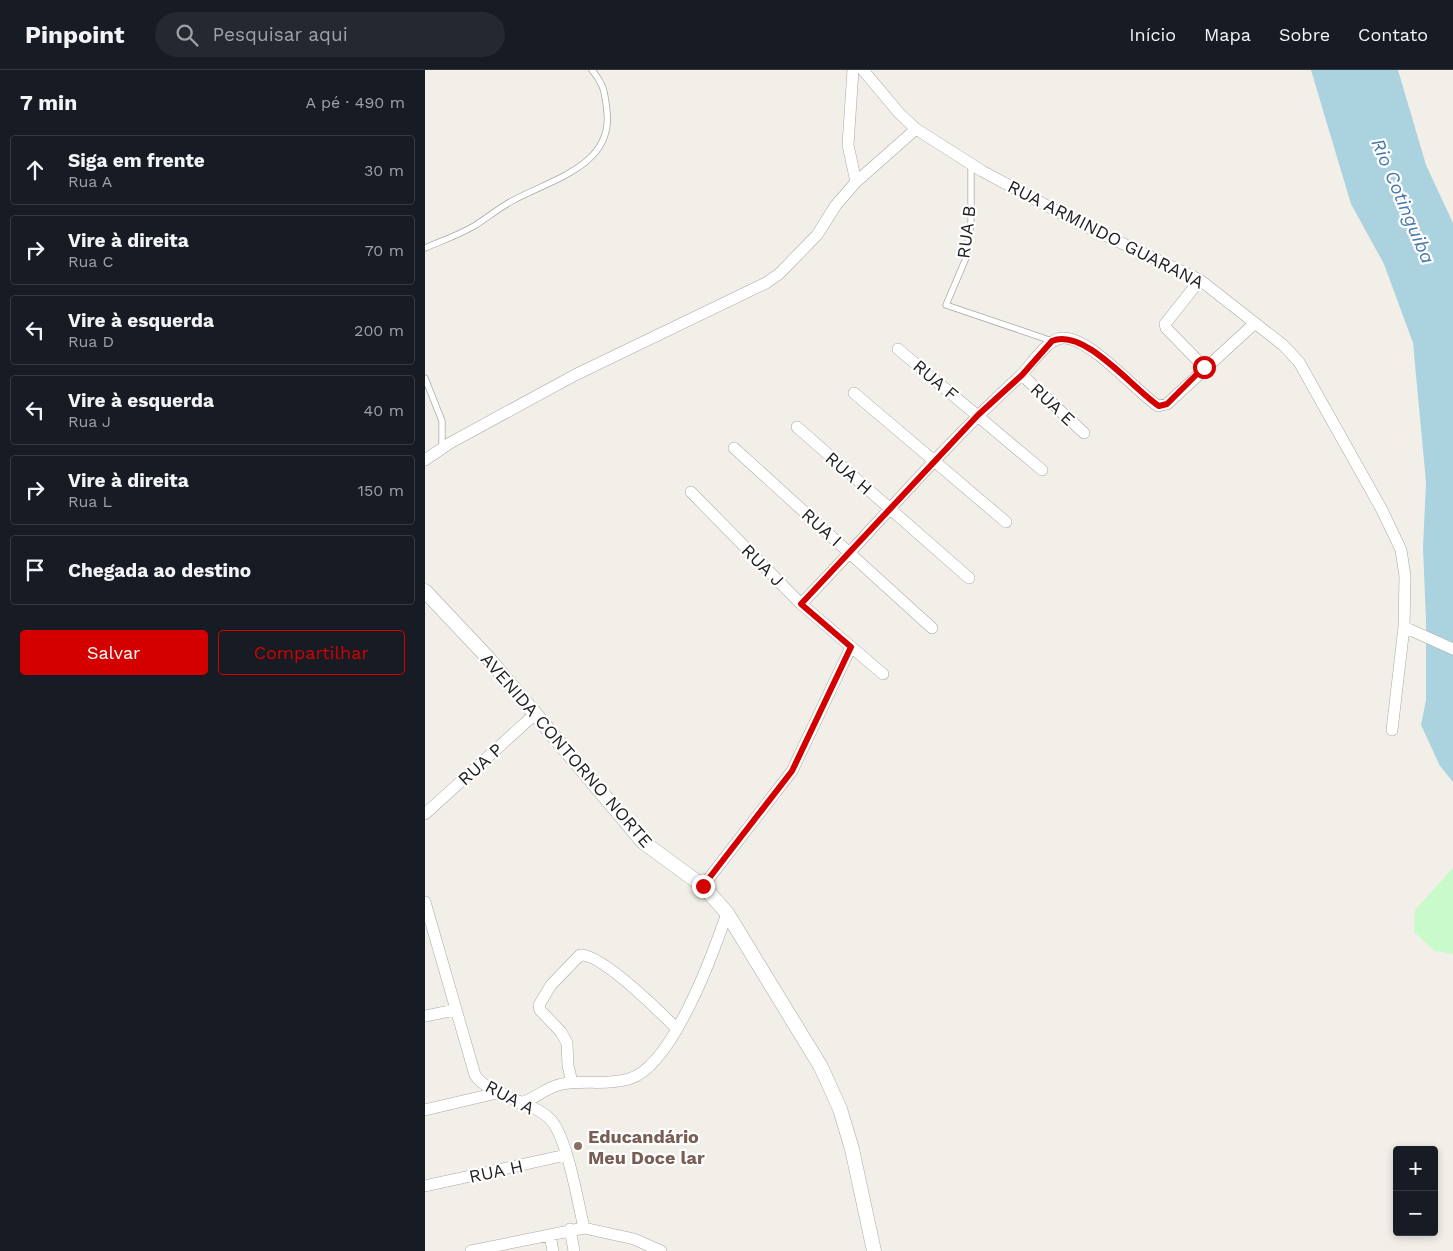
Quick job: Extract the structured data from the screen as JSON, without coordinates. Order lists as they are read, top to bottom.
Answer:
{
  "streets": {
    "street": [
      "RUA ARMINDO GUARANA",
      "RUA F",
      "RUA E",
      "RUA H",
      "RUA I",
      "RUA J",
      "AVENIDA CONTORNO NORTE",
      "RUA P",
      "RUA A"
    ],
    "lane": ["RUA B"]
  },
  "crossings": [
    ["RUA B", "RUA ARMINDO GUARANA"],
    ["RUA H", "RUA A"],
    ["AVENIDA CONTORNO NORTE", "RUA P"]
  ],
  "water": ["Rio Cotinguiba"],
  "places": ["Educandário Meu Doce lar"],
  "page": {
    "header": "Pinpoint",
    "search": "Pesquisar aqui",
    "nav": [
      "Início",
      "Mapa",
      "Sobre",
      "Contato"
    ],
    "heading": ["7 min", "A pé · 490 m"],
    "list": [
      ["Siga em frente", "Rua A", "30 m"],
      ["Vire à direita", "Rua C", "70 m"],
      ["Vire à esquerda", "Rua D", "200 m"],
      ["Vire à esquerda", "Rua J", "40 m"],
      ["Vire à direita", "Rua L", "150 m"],
      "Chegada ao destino"
    ],
    "buttons": ["Salvar", "Compartilhar"],
    "map_buttons": ["+", "−"]
  }
}
